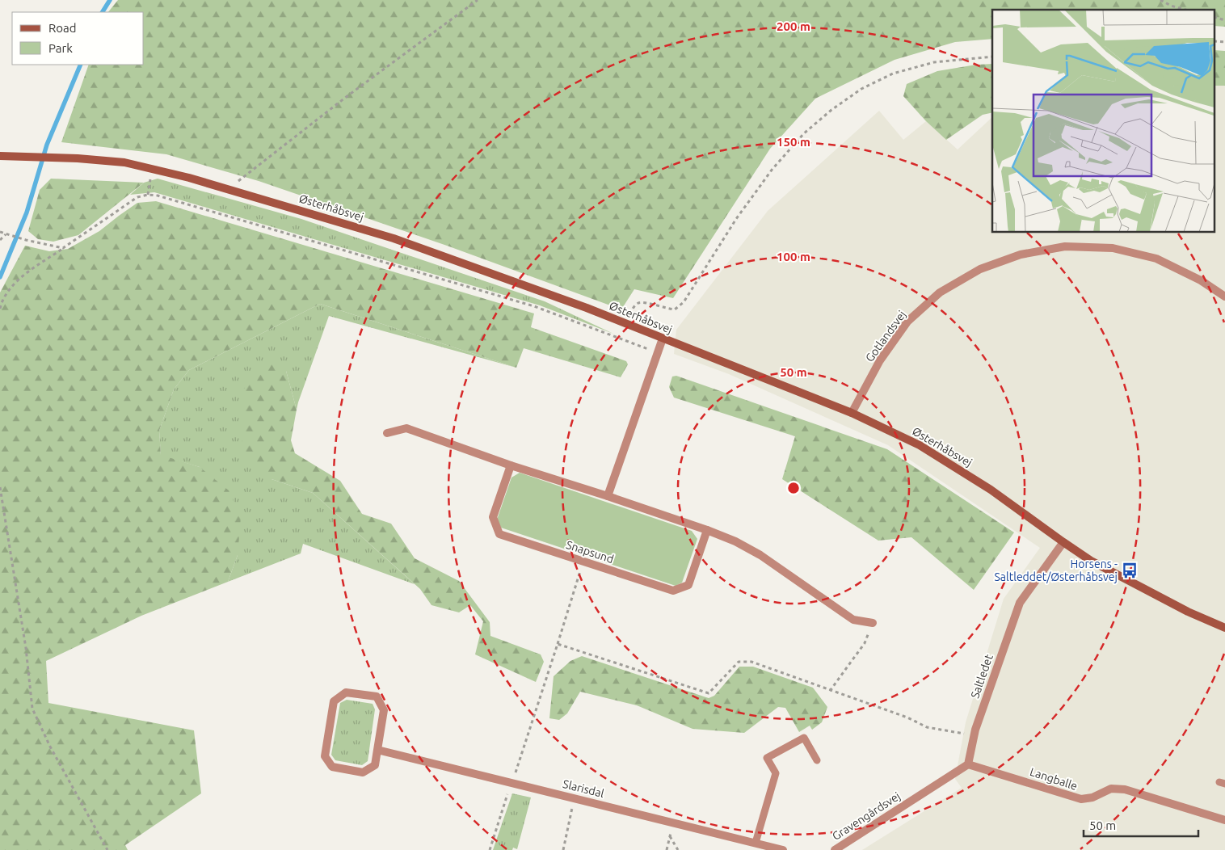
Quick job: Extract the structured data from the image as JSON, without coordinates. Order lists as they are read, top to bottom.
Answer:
{
  "streets": {
    "street": [
      "Østerhåbsvej",
      "Gotlandsvej",
      "Snapsund",
      "Saltledet",
      "Langballe",
      "Slarisdal",
      "Gravengårdsvej"
    ]
  },
  "crossings": [
    ["Østerhåbsvej", "Gotlandsvej"],
    ["Østerhåbsvej", "Saltledet"],
    ["Saltledet", "Langballe"],
    ["Saltledet", "Gravengårdsvej"],
    ["Langballe", "Gravengårdsvej"]
  ],
  "places": {
    "bus stop": ["Horsens - Saltleddet/Østerhåbsvej"]
  },
  "legend": ["Road", "Park"],
  "scale_bar": "50 m",
  "rings": [
    "200 m",
    "150 m",
    "100 m",
    "50 m"
  ]
}
